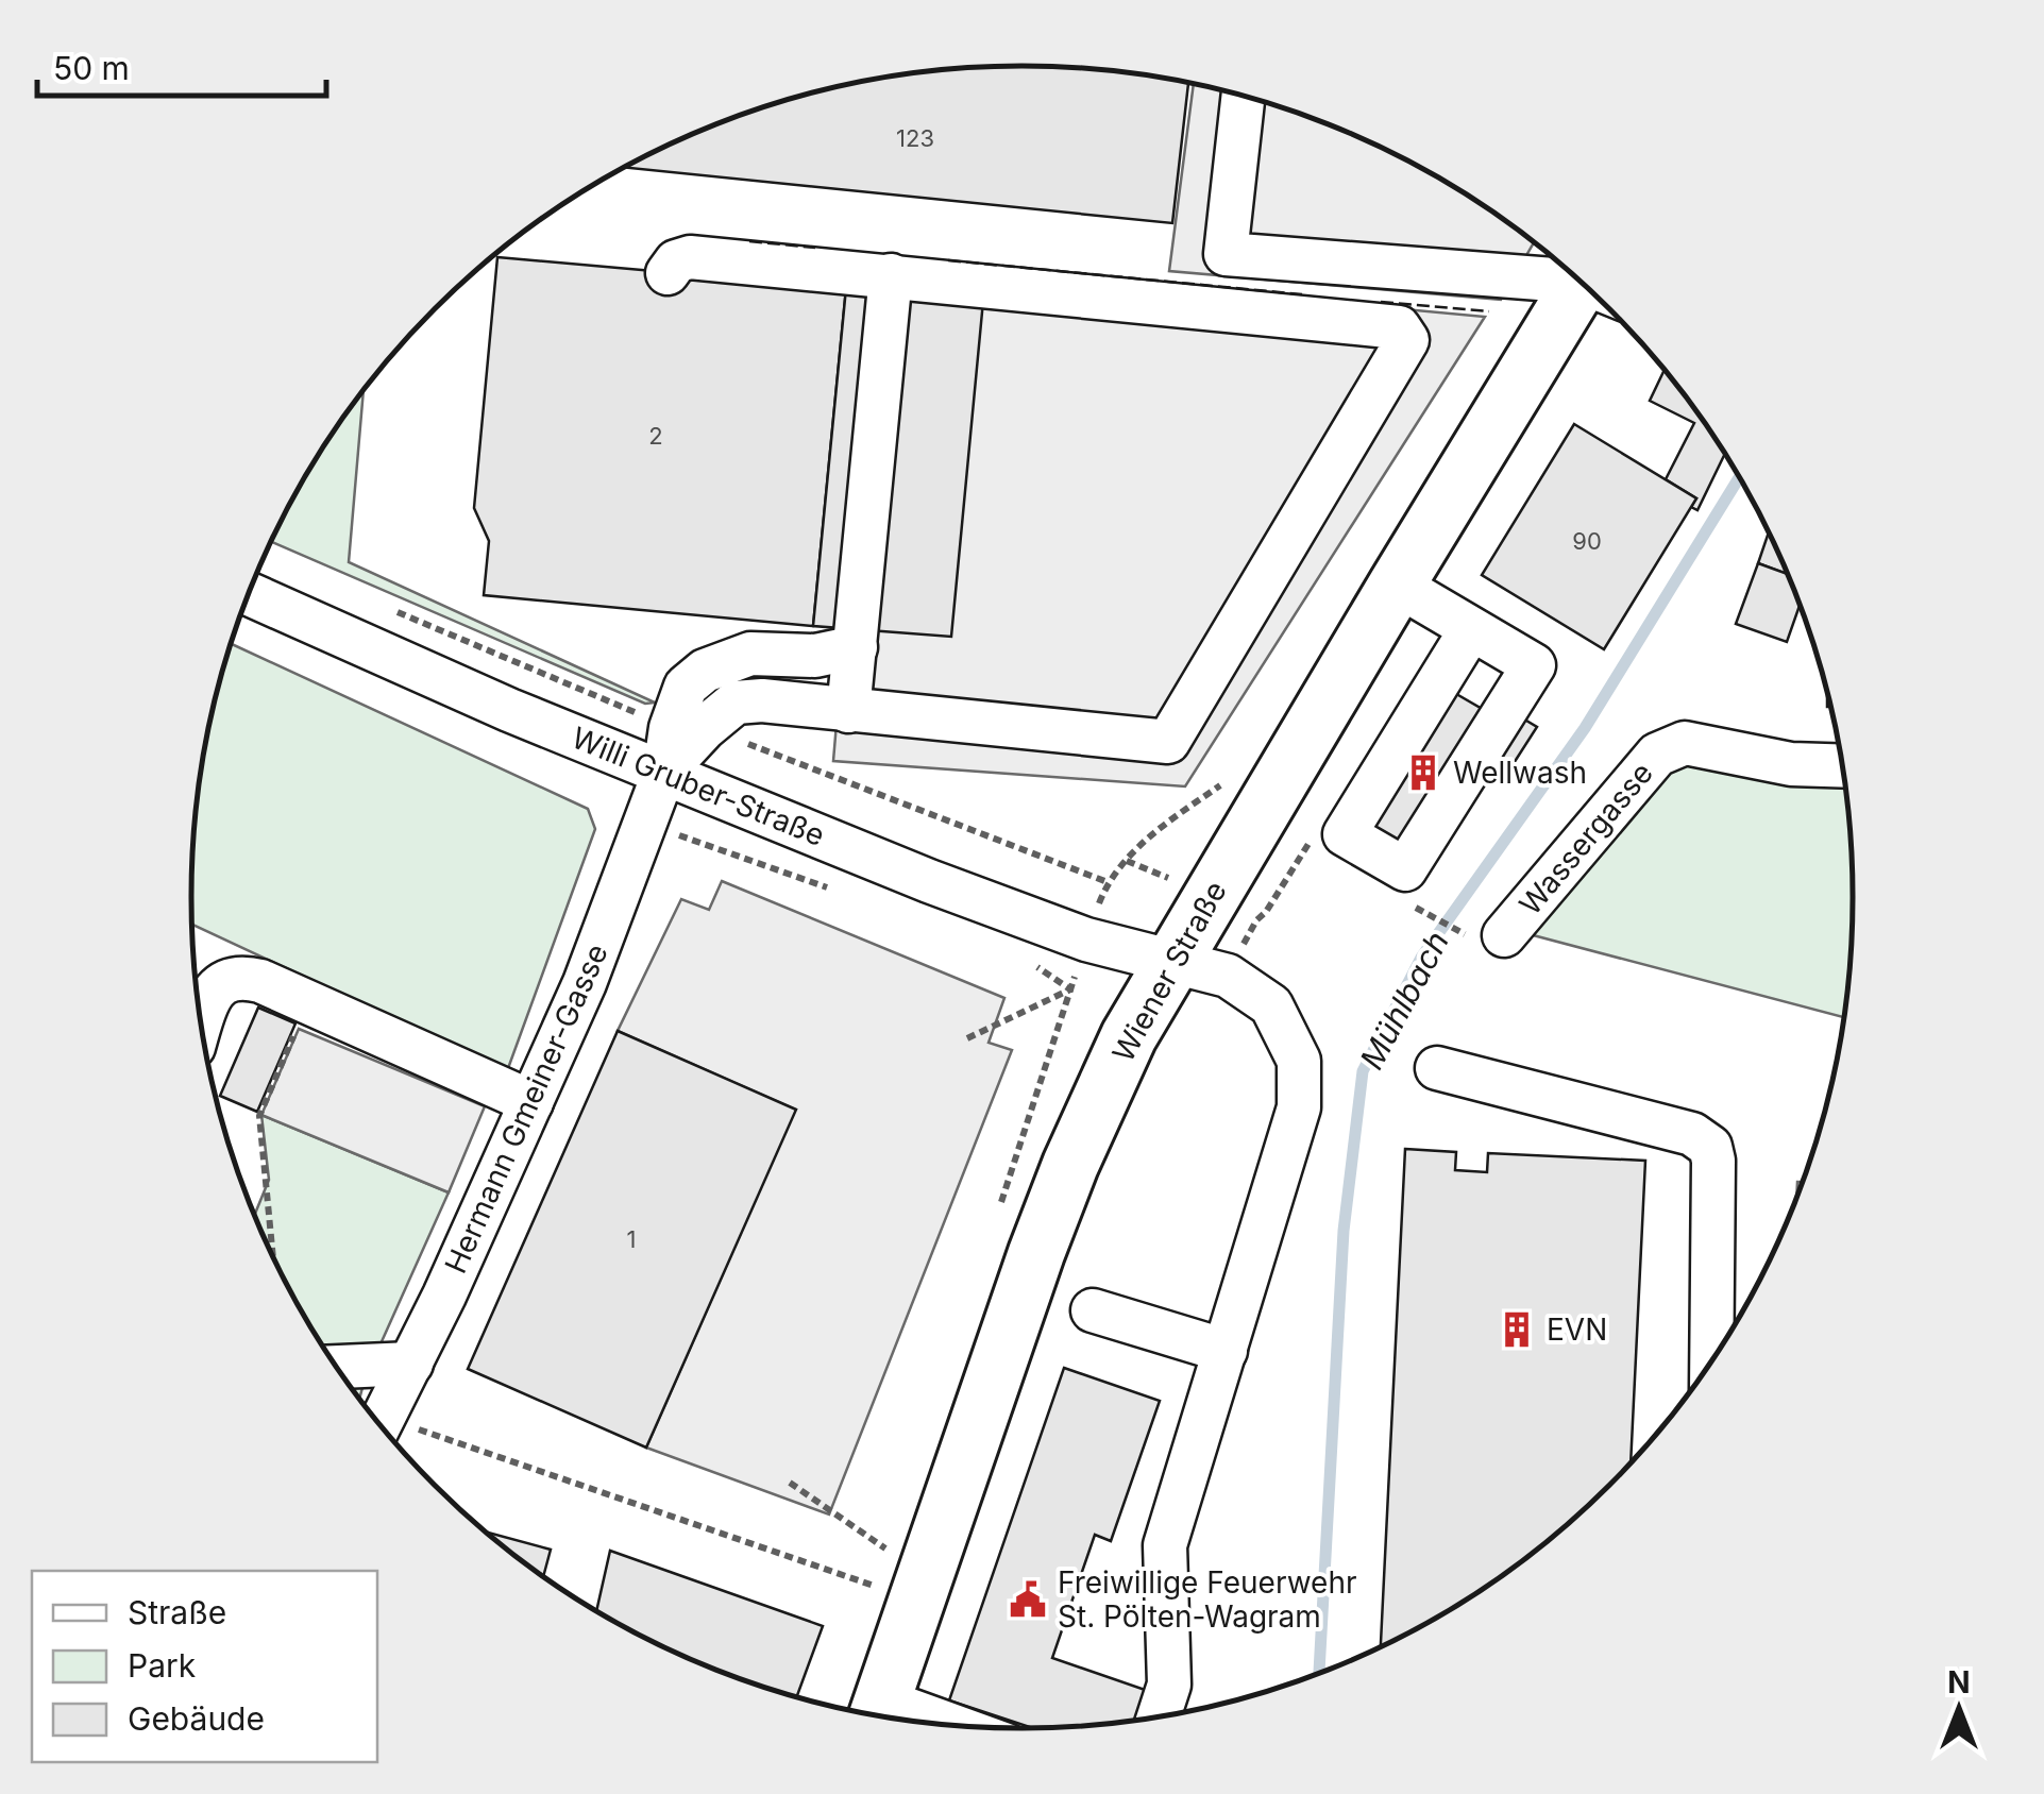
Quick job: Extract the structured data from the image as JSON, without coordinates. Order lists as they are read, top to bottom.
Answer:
{
  "streets": {
    "main road": ["Wiener Straße"],
    "street": ["Willi Gruber-Straße", "Wassergasse", "Hermann Gmeiner-Gasse"]
  },
  "crossings": [
    ["Willi Gruber-Straße", "Wiener Straße"],
    ["Willi Gruber-Straße", "Hermann Gmeiner-Gasse"]
  ],
  "water": ["Mühlbach"],
  "places": {
    "building": ["Wellwash", "EVN"],
    "public building": ["Freiwillige Feuerwehr St. Pölten-Wagram"]
  },
  "house_numbers": [
    "123",
    "2",
    "90",
    "1"
  ],
  "legend": ["Straße", "Park", "Gebäude"],
  "scale_bar": "50 m",
  "north": "top"
}
